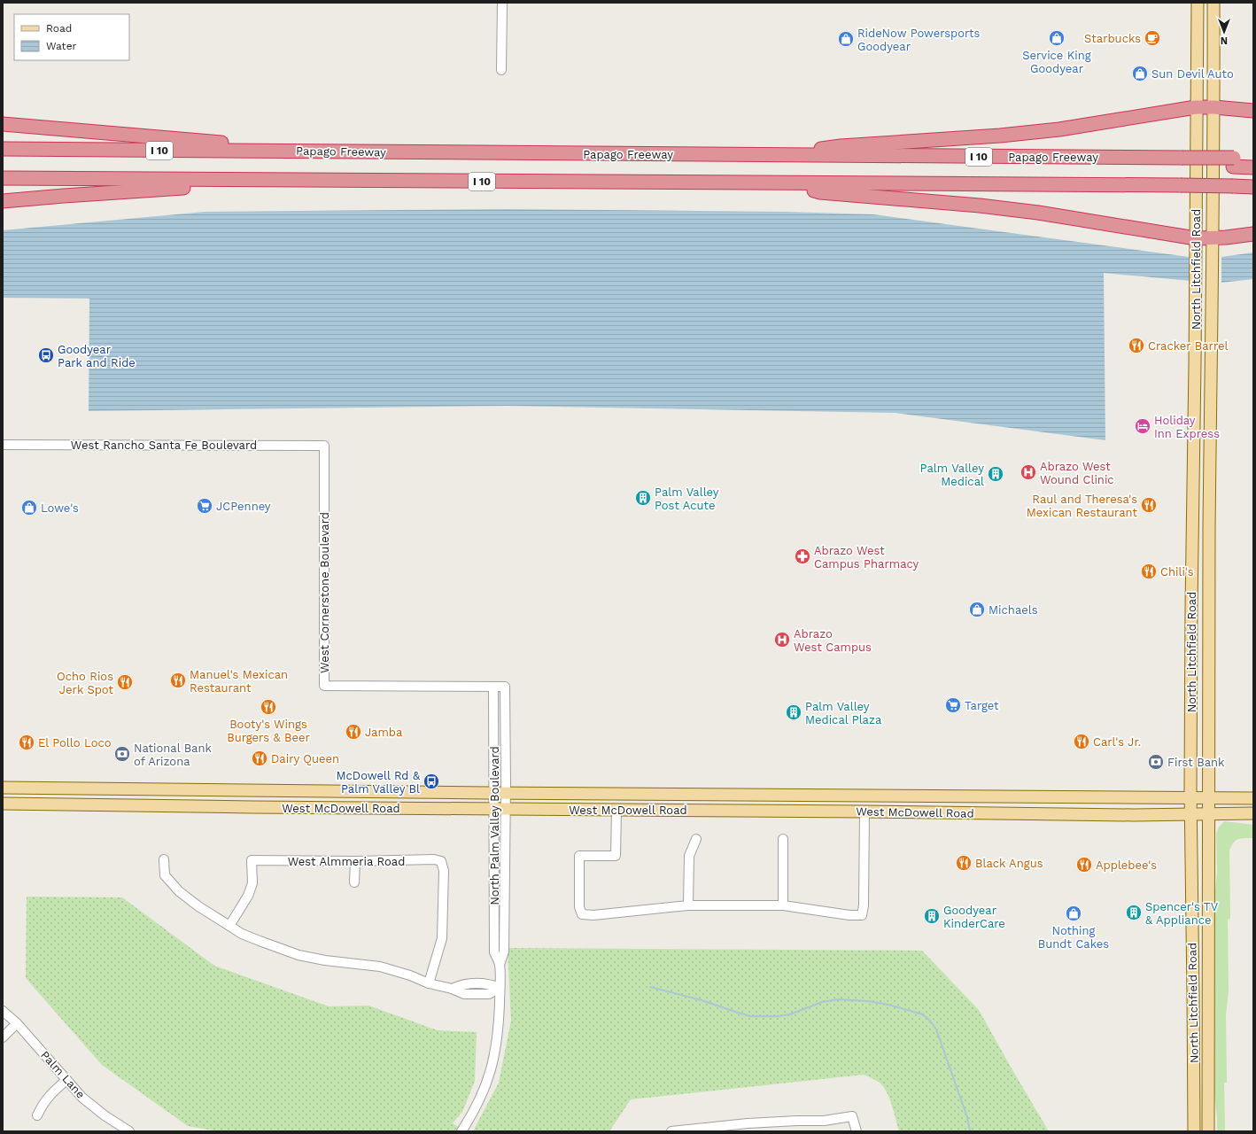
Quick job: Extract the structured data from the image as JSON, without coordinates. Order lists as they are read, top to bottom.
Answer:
{
  "streets": {
    "highway": ["I 10", "Papago Freeway"],
    "main road": ["North Litchfield Road", "West McDowell Road"],
    "street": [
      "West Rancho Santa Fe Boulevard",
      "West Cornerstone Boulevard",
      "North Palm Valley Boulevard",
      "West Almmeria Road",
      "Palm Lane"
    ]
  },
  "crossings": [
    ["North Litchfield Road", "West McDowell Road"],
    ["West Rancho Santa Fe Boulevard", "West Cornerstone Boulevard"],
    ["West Cornerstone Boulevard", "North Palm Valley Boulevard"],
    ["West McDowell Road", "North Palm Valley Boulevard"]
  ],
  "places": {
    "shop": [
      "Service King Goodyear",
      "RideNow Powersports Goodyear",
      "Sun Devil Auto",
      "Lowe's",
      "Michaels",
      "Nothing Bundt Cakes"
    ],
    "cafe": ["Starbucks"],
    "restaurant": [
      "Cracker Barrel",
      "Raul and Theresa's Mexican Restaurant",
      "Chili's",
      "Manuel's Mexican Restaurant",
      "Ocho Rios Jerk Spot",
      "Booty's Wings Burgers & Beer",
      "Jamba",
      "Carl's Jr.",
      "El Pollo Loco",
      "Dairy Queen",
      "Black Angus",
      "Applebee's"
    ],
    "bus stop": ["Goodyear Park and Ride", "McDowell Rd & Palm Valley Bl"],
    "hotel": ["Holiday Inn Express"],
    "hospital": ["Abrazo West Wound Clinic", "Abrazo West Campus"],
    "building": [
      "Palm Valley Medical",
      "Palm Valley Post Acute",
      "Palm Valley Medical Plaza",
      "Spencer's TV & Appliance",
      "Goodyear KinderCare"
    ],
    "supermarket": ["JCPenney", "Target"],
    "pharmacy": ["Abrazo West Campus Pharmacy"],
    "bank": ["National Bank of Arizona", "First Bank"]
  },
  "legend": ["Road", "Water"],
  "north": "bottom"
}
